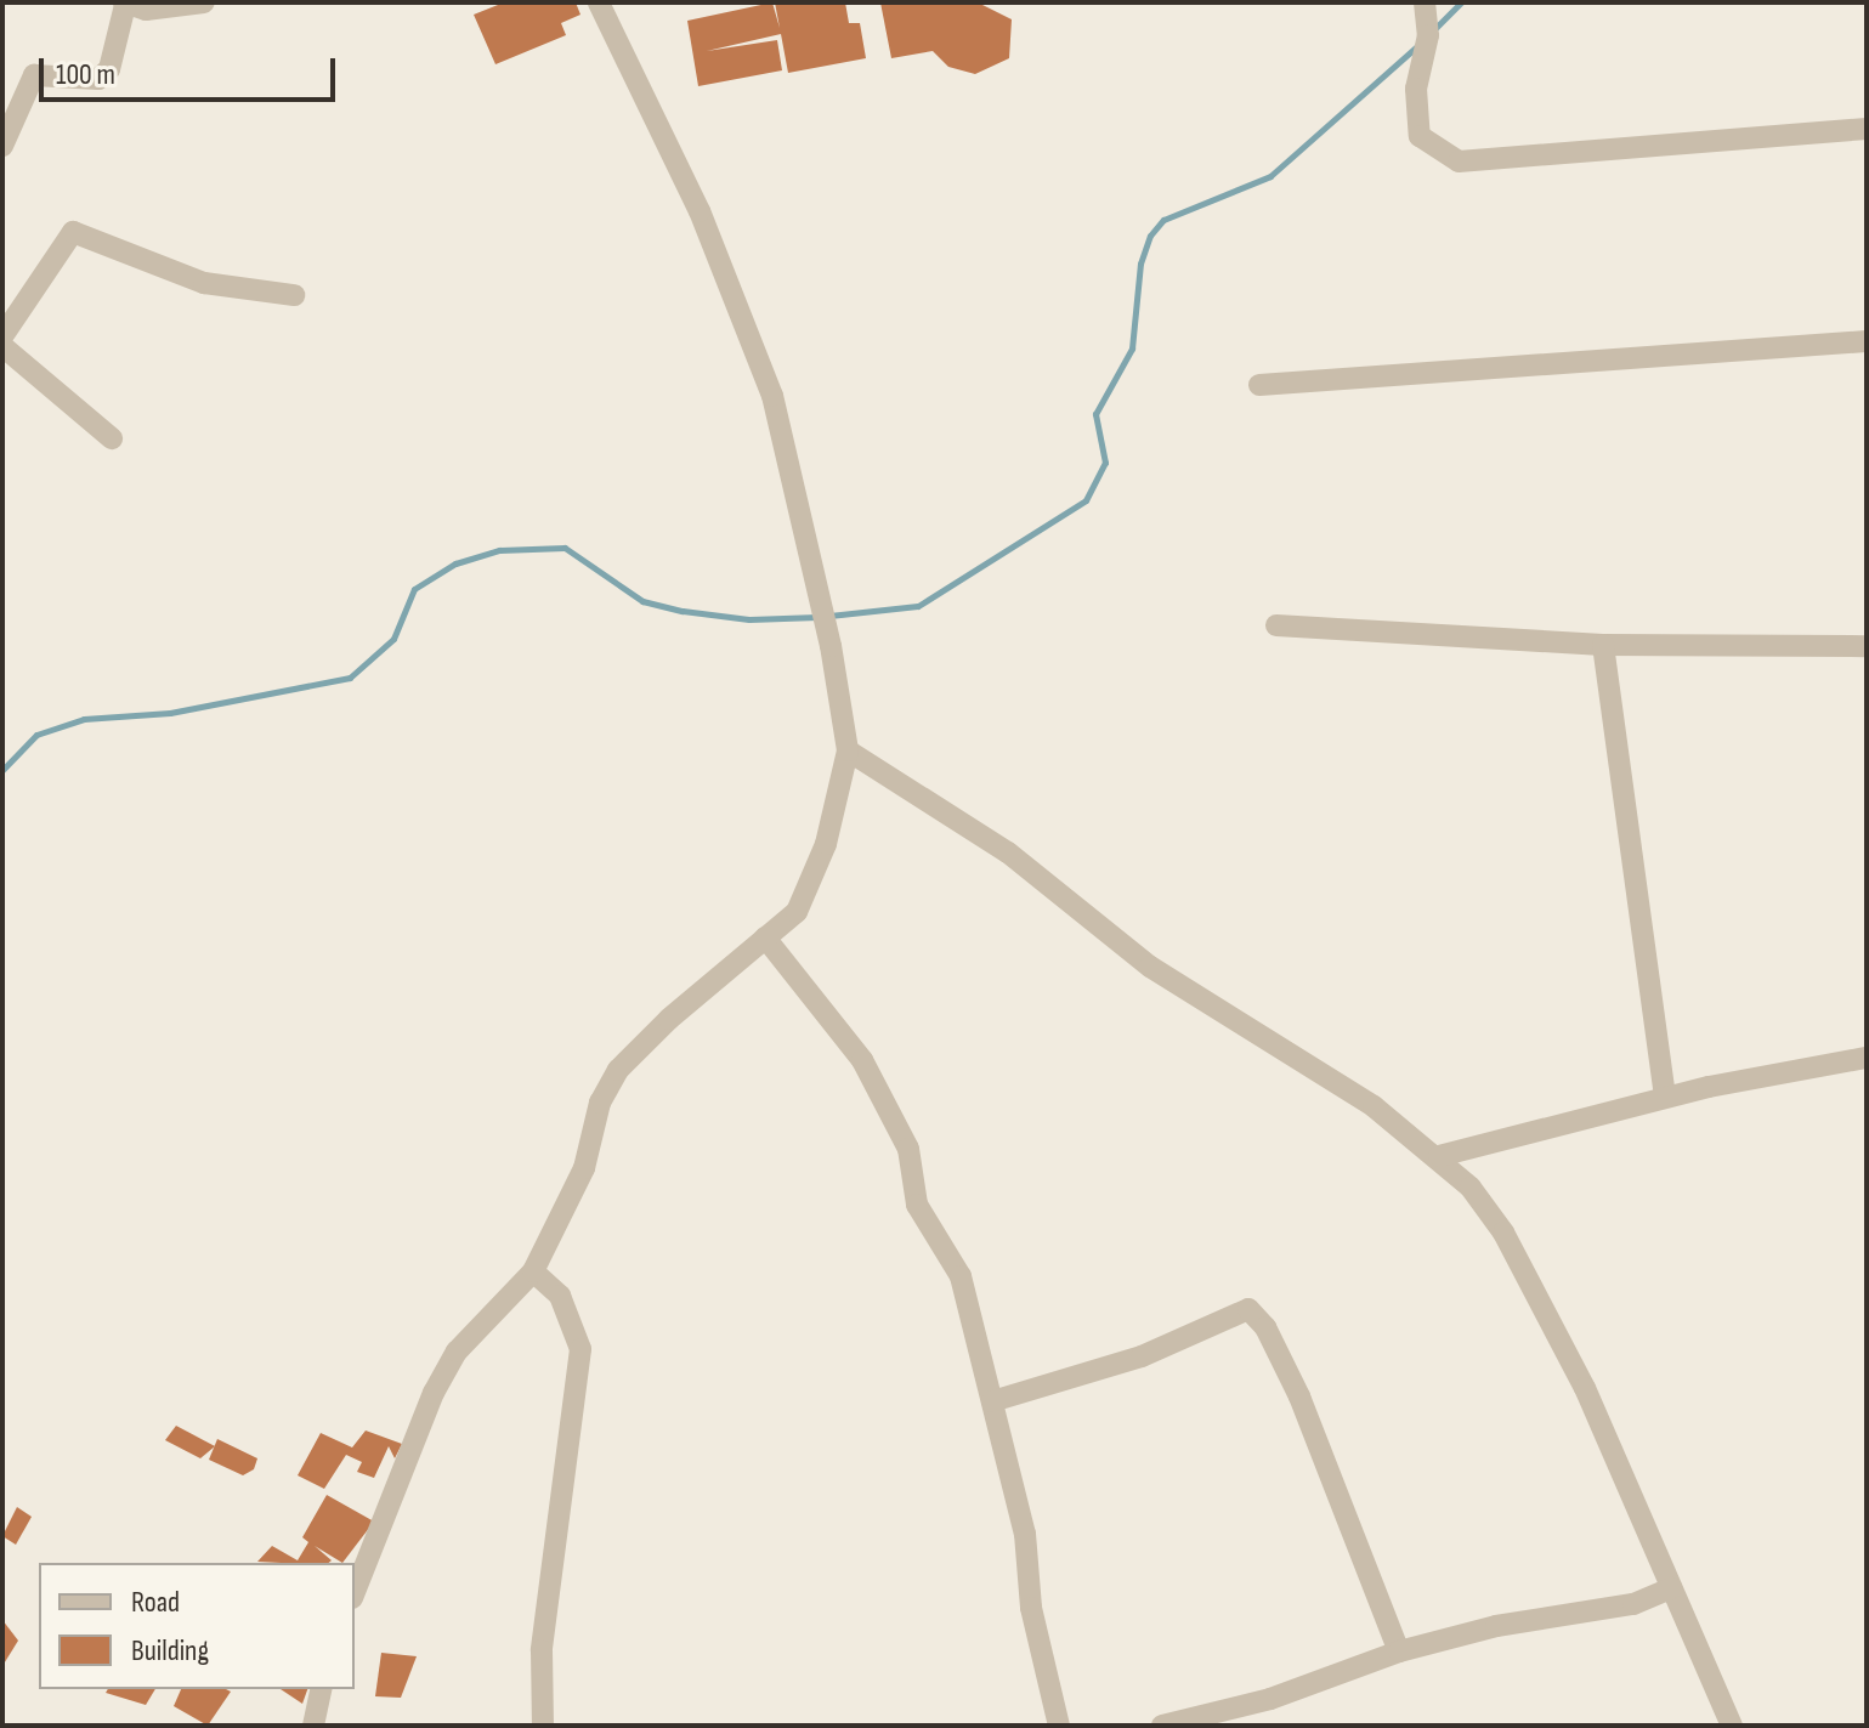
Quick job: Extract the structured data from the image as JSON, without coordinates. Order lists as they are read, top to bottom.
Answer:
{
  "legend": ["Road", "Building"],
  "scale_bar": "100 m"
}
